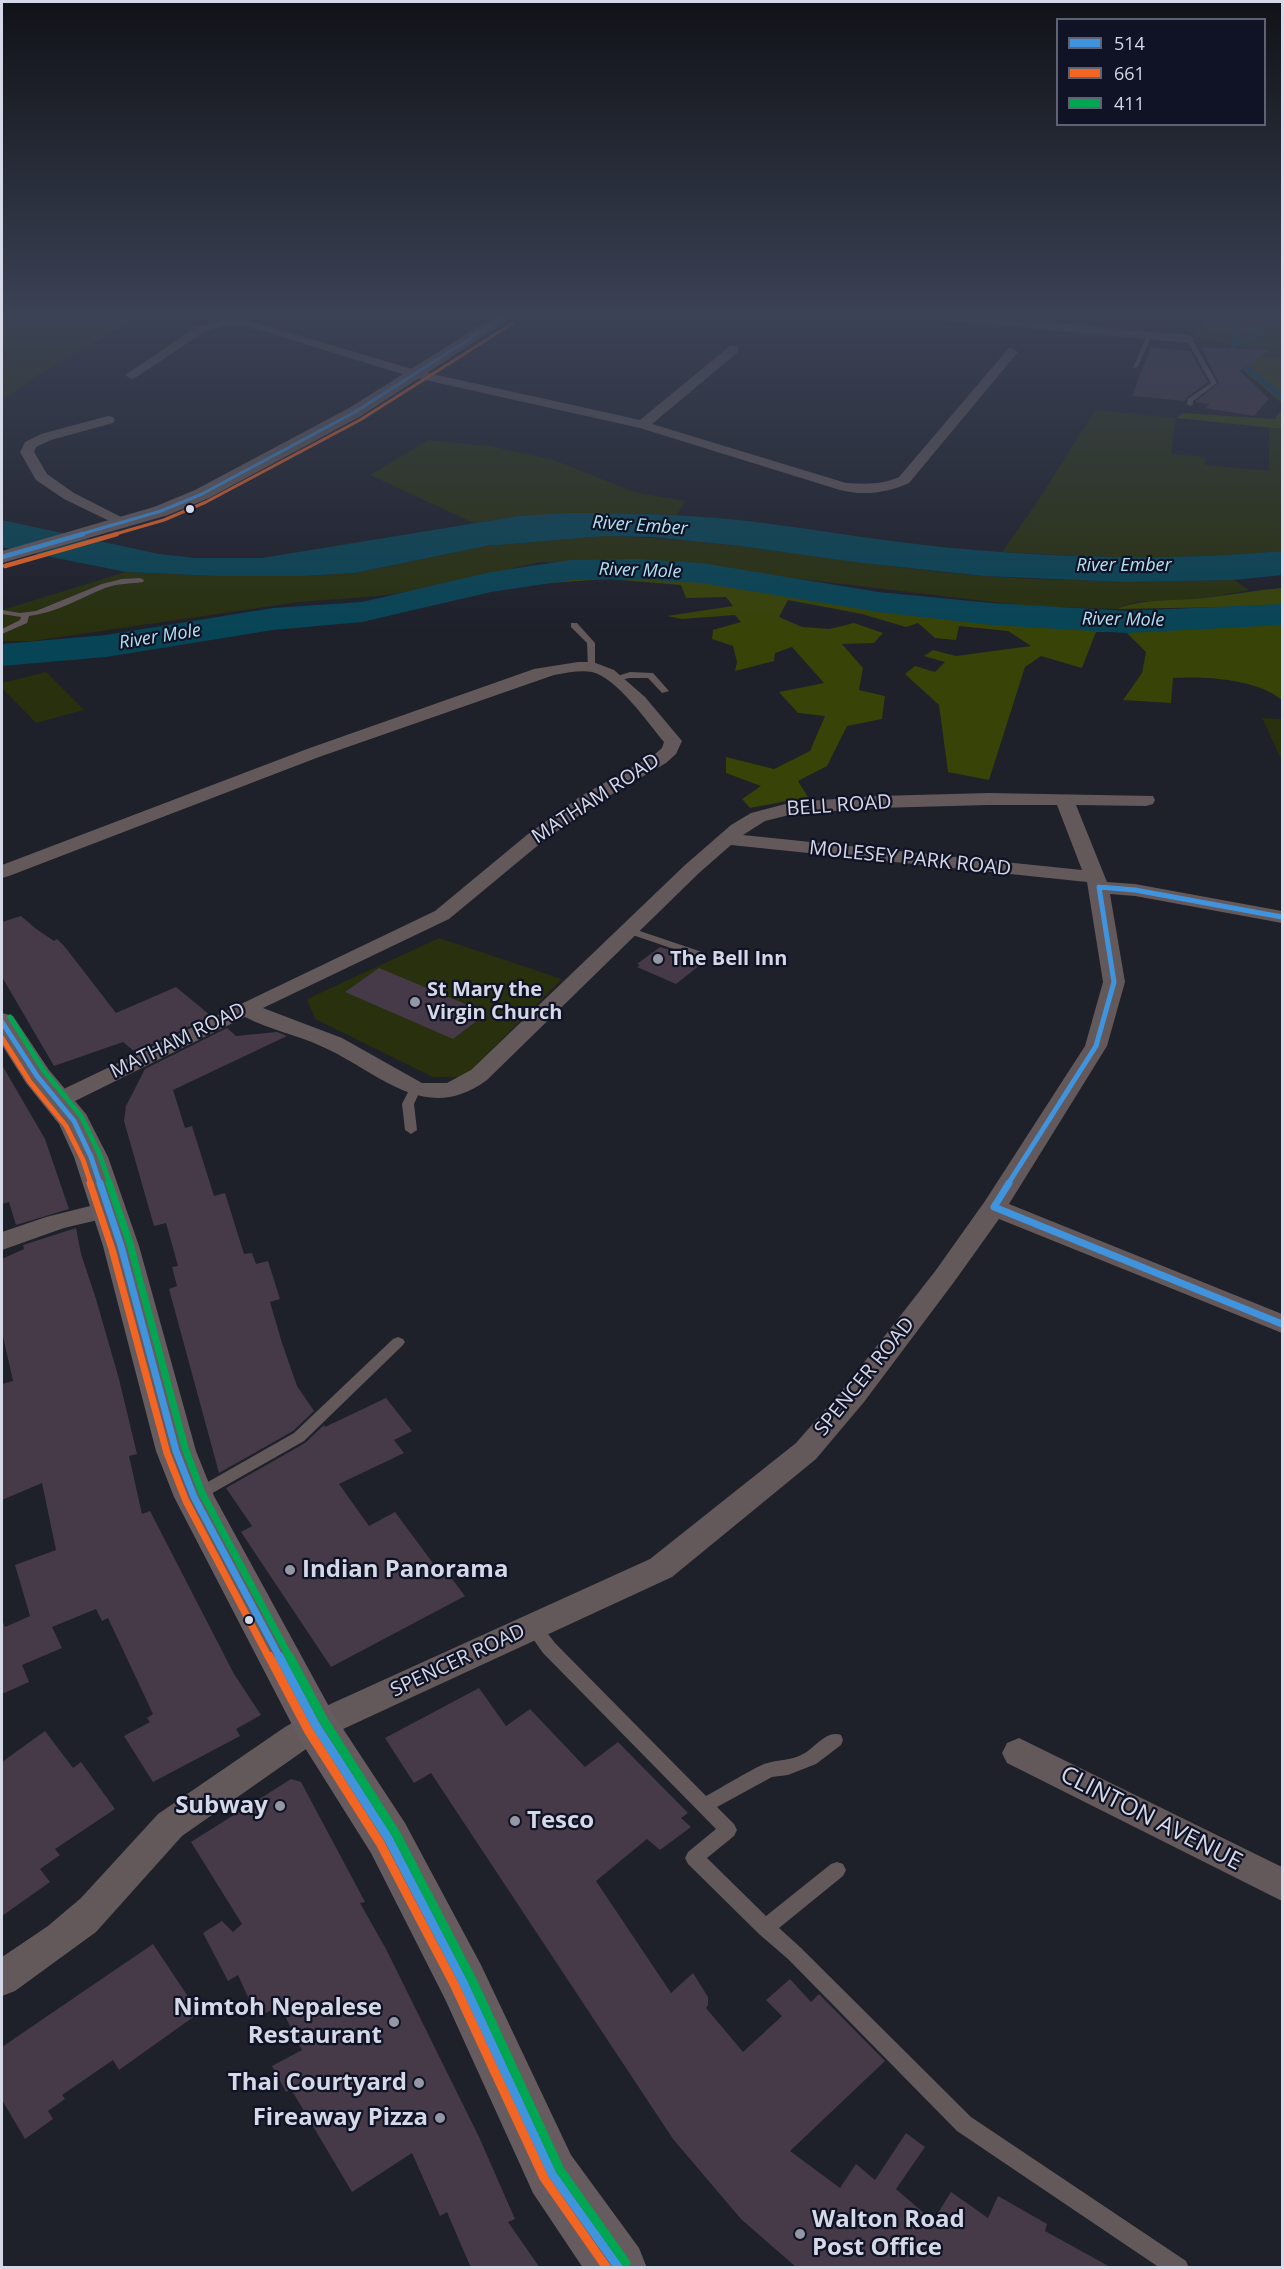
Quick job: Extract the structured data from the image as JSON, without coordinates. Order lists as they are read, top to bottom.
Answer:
{
  "streets": {
    "street": [
      "MATHAM ROAD",
      "BELL ROAD",
      "MOLESEY PARK ROAD",
      "SPENCER ROAD",
      "CLINTON AVENUE"
    ]
  },
  "crossings": [
    ["BELL ROAD", "MOLESEY PARK ROAD"],
    ["BELL ROAD", "SPENCER ROAD"],
    ["MOLESEY PARK ROAD", "SPENCER ROAD"]
  ],
  "water": ["River Ember", "River Mole"],
  "places": [
    "The Bell Inn",
    "St Mary the Virgin Church",
    "Indian Panorama",
    "Subway",
    "Tesco",
    "Nimtoh Nepalese Restaurant",
    "Thai Courtyard",
    "Fireaway Pizza",
    "Walton Road Post Office"
  ],
  "lines": ["transit line 514", "transit line 661", "transit line 411"],
  "legend": ["514", "661", "411"]
}
